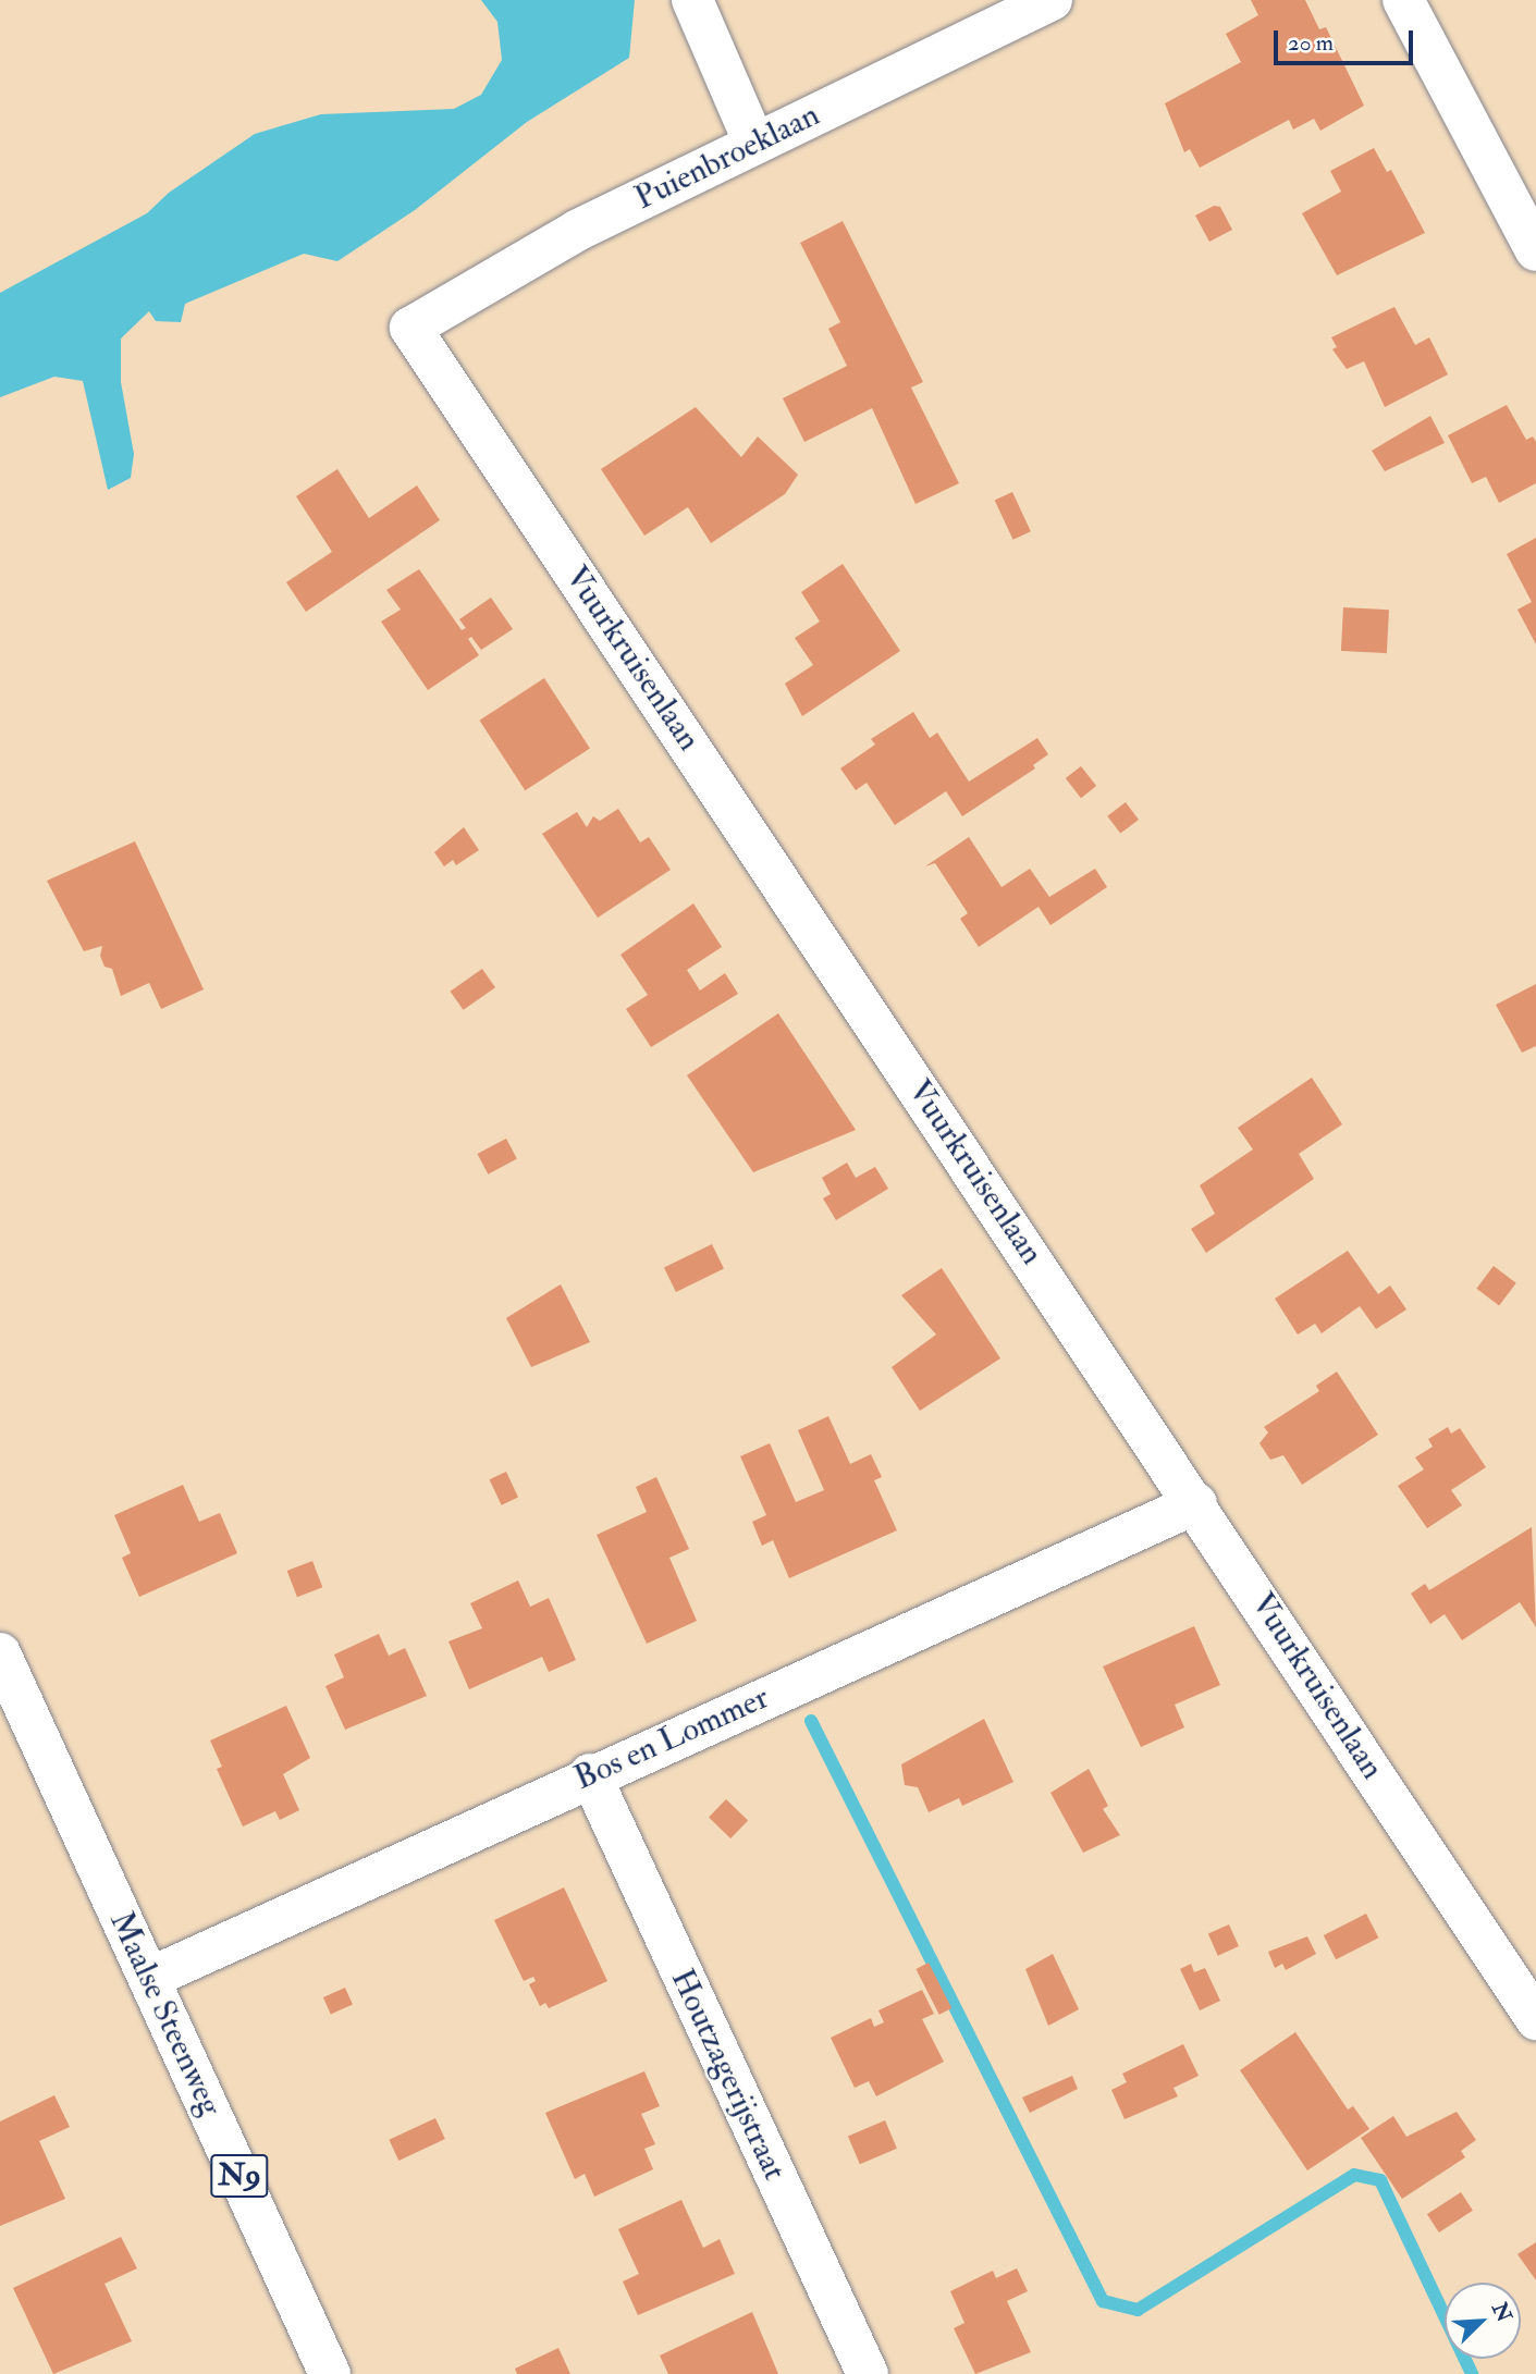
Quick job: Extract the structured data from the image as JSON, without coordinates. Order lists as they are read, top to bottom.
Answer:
{
  "streets": {
    "street": [
      "Puienbroeklaan",
      "Vuurkruisenlaan",
      "Bos en Lommer",
      "Maalse Steenweg",
      "Houtzagerijstraat",
      "N9"
    ]
  },
  "crossings": [
    ["Puienbroeklaan", "Vuurkruisenlaan"],
    ["Vuurkruisenlaan", "Bos en Lommer"],
    ["Bos en Lommer", "Maalse Steenweg"],
    ["Bos en Lommer", "Houtzagerijstraat"]
  ],
  "scale_bar": "20 m",
  "north": "top right"
}
